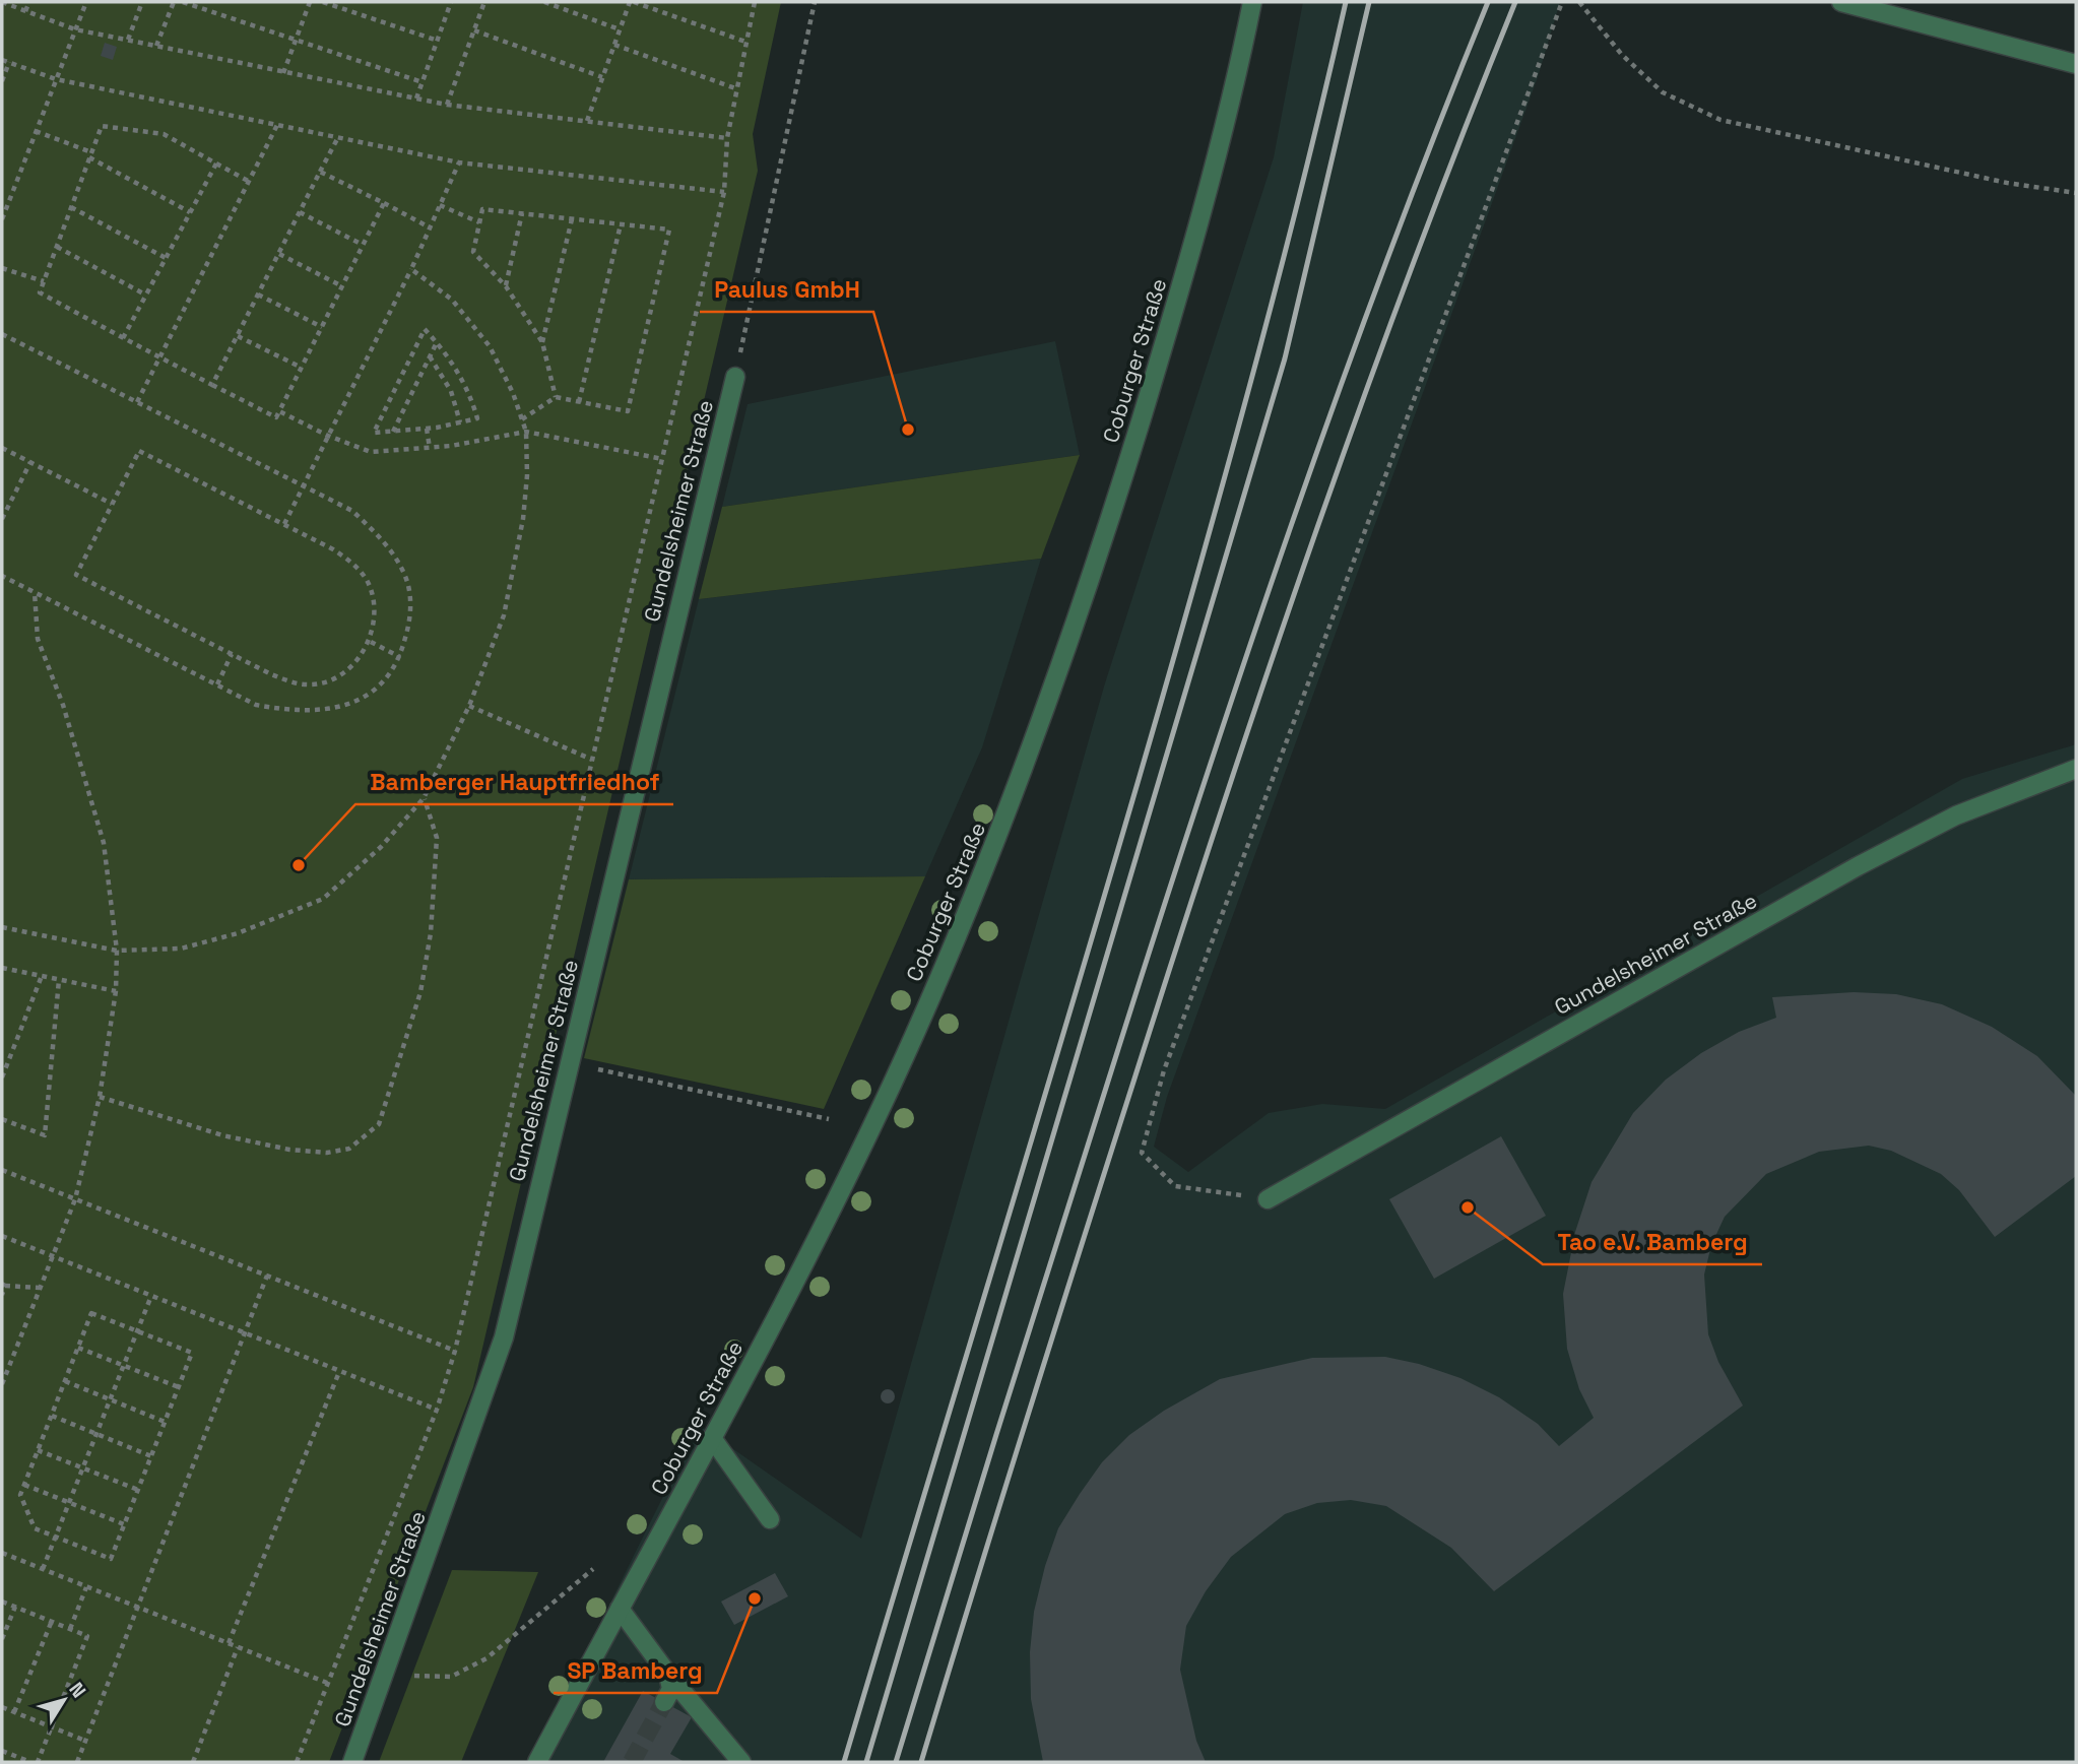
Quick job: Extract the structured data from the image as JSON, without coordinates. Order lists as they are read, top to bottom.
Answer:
{
  "streets": {
    "street": ["Coburger Straße", "Gundelsheimer Straße"]
  },
  "places": [
    "Paulus GmbH",
    "Bamberger Hauptfriedhof",
    "Tao e.V. Bamberg",
    "SP Bamberg"
  ],
  "north": "top right"
}
